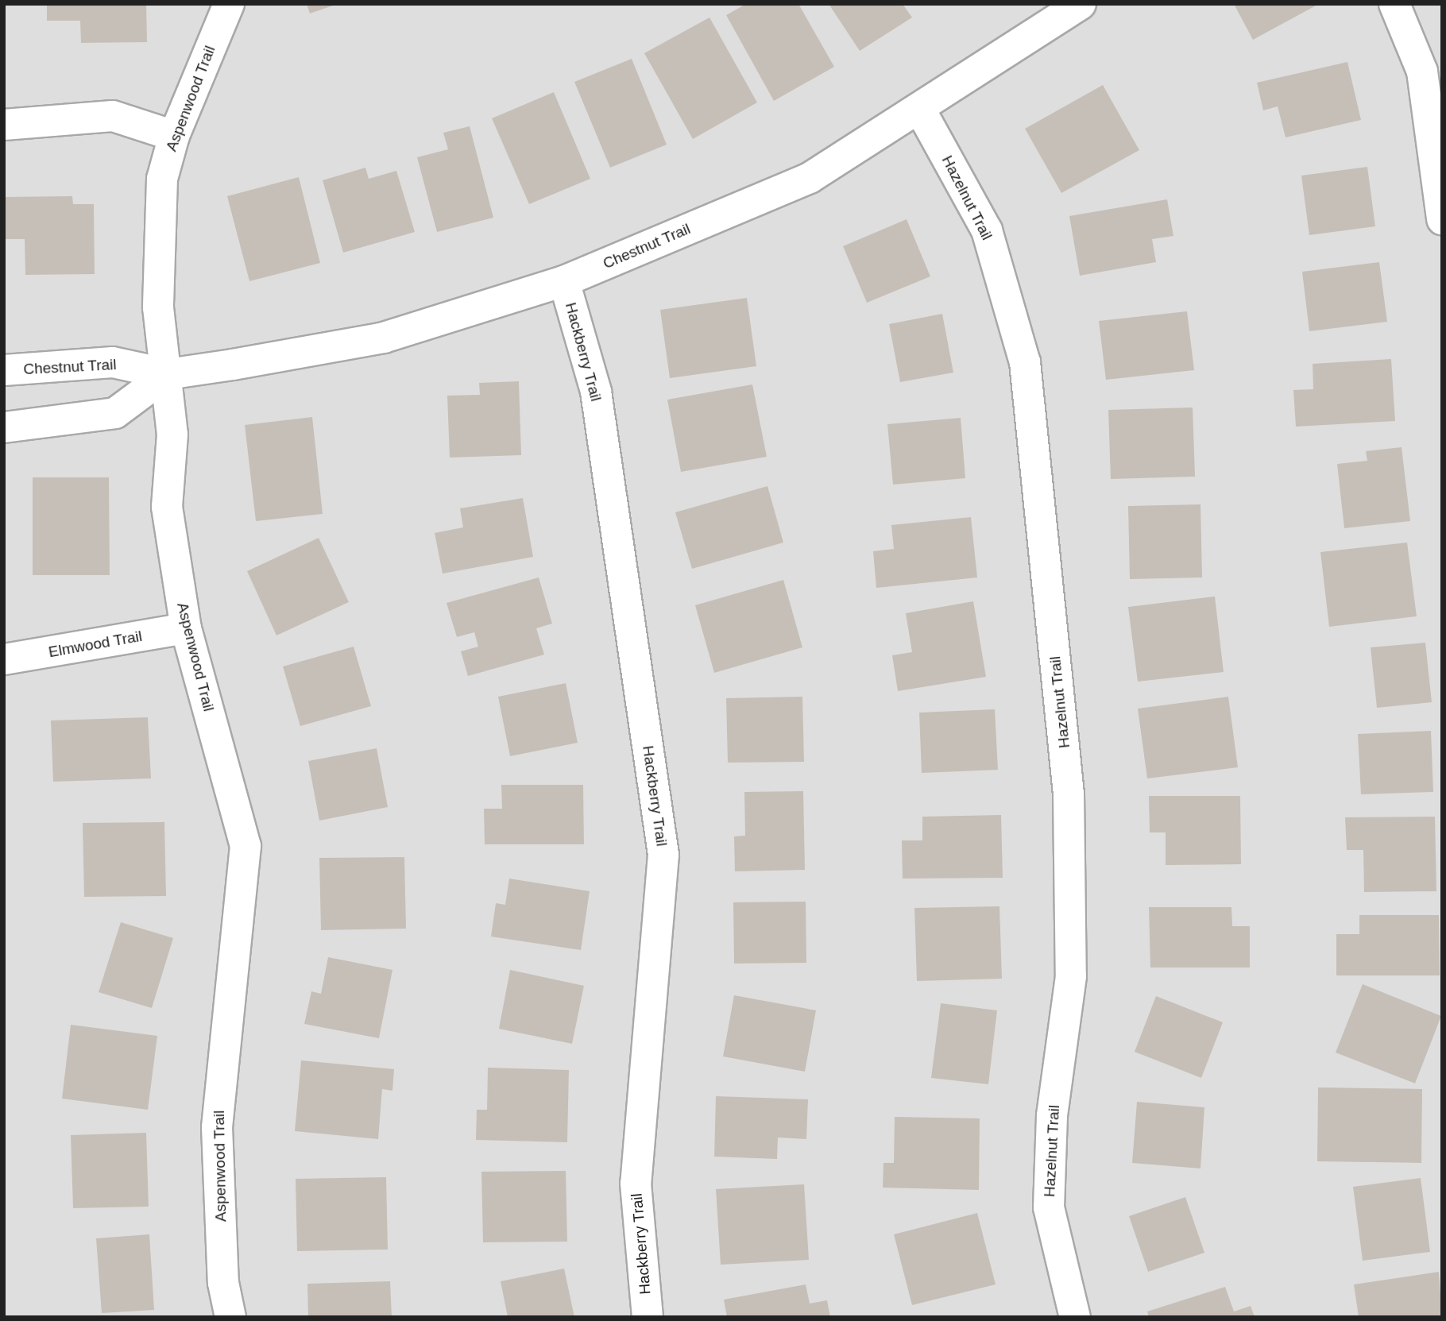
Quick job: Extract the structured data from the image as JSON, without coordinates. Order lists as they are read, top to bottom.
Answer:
{
  "streets": {
    "street": [
      "Aspenwood Trail",
      "Hazelnut Trail",
      "Chestnut Trail",
      "Hackberry Trail",
      "Elmwood Trail"
    ]
  },
  "crossings": [
    ["Aspenwood Trail", "Chestnut Trail"],
    ["Aspenwood Trail", "Elmwood Trail"],
    ["Hazelnut Trail", "Chestnut Trail"],
    ["Chestnut Trail", "Hackberry Trail"]
  ]
}
